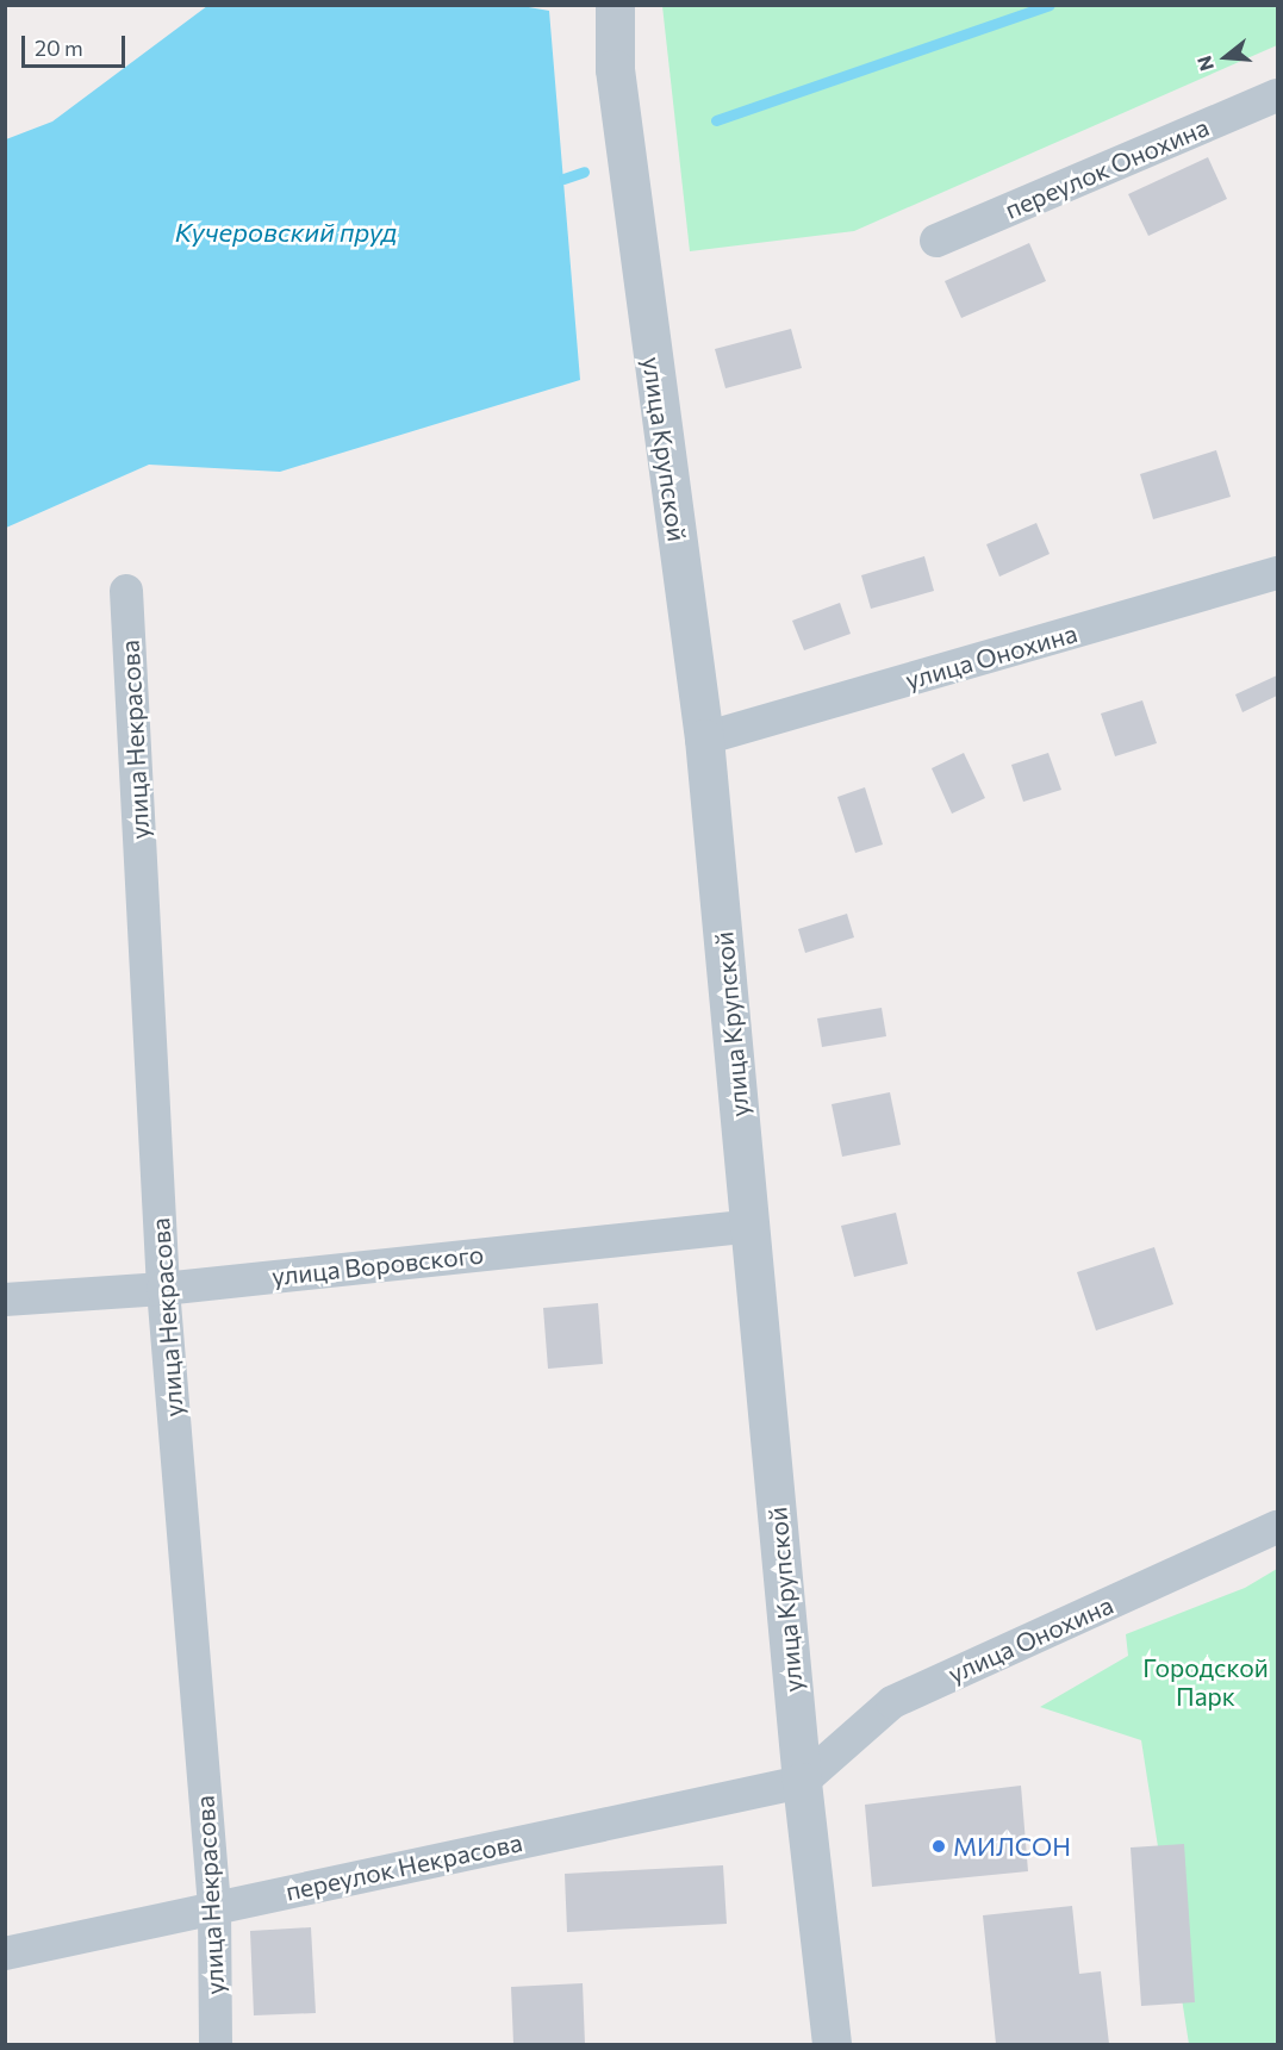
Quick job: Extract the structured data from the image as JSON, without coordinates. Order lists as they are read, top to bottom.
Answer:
{
  "streets": {
    "street": [
      "переулок Онохина",
      "улица Крупской",
      "улица Онохина",
      "улица Некрасова",
      "улица Воровского",
      "переулок Некрасова"
    ]
  },
  "crossings": [
    ["улица Крупской", "улица Онохина"],
    ["улица Крупской", "улица Воровского"],
    ["улица Крупской", "переулок Некрасова"],
    ["улица Онохина", "переулок Некрасова"],
    ["улица Некрасова", "улица Воровского"],
    ["улица Некрасова", "переулок Некрасова"]
  ],
  "water": ["Кучеровский пруд"],
  "parks": ["Городской Парк"],
  "places": ["МИЛСОН"],
  "scale_bar": "20 m",
  "north": "left"
}
